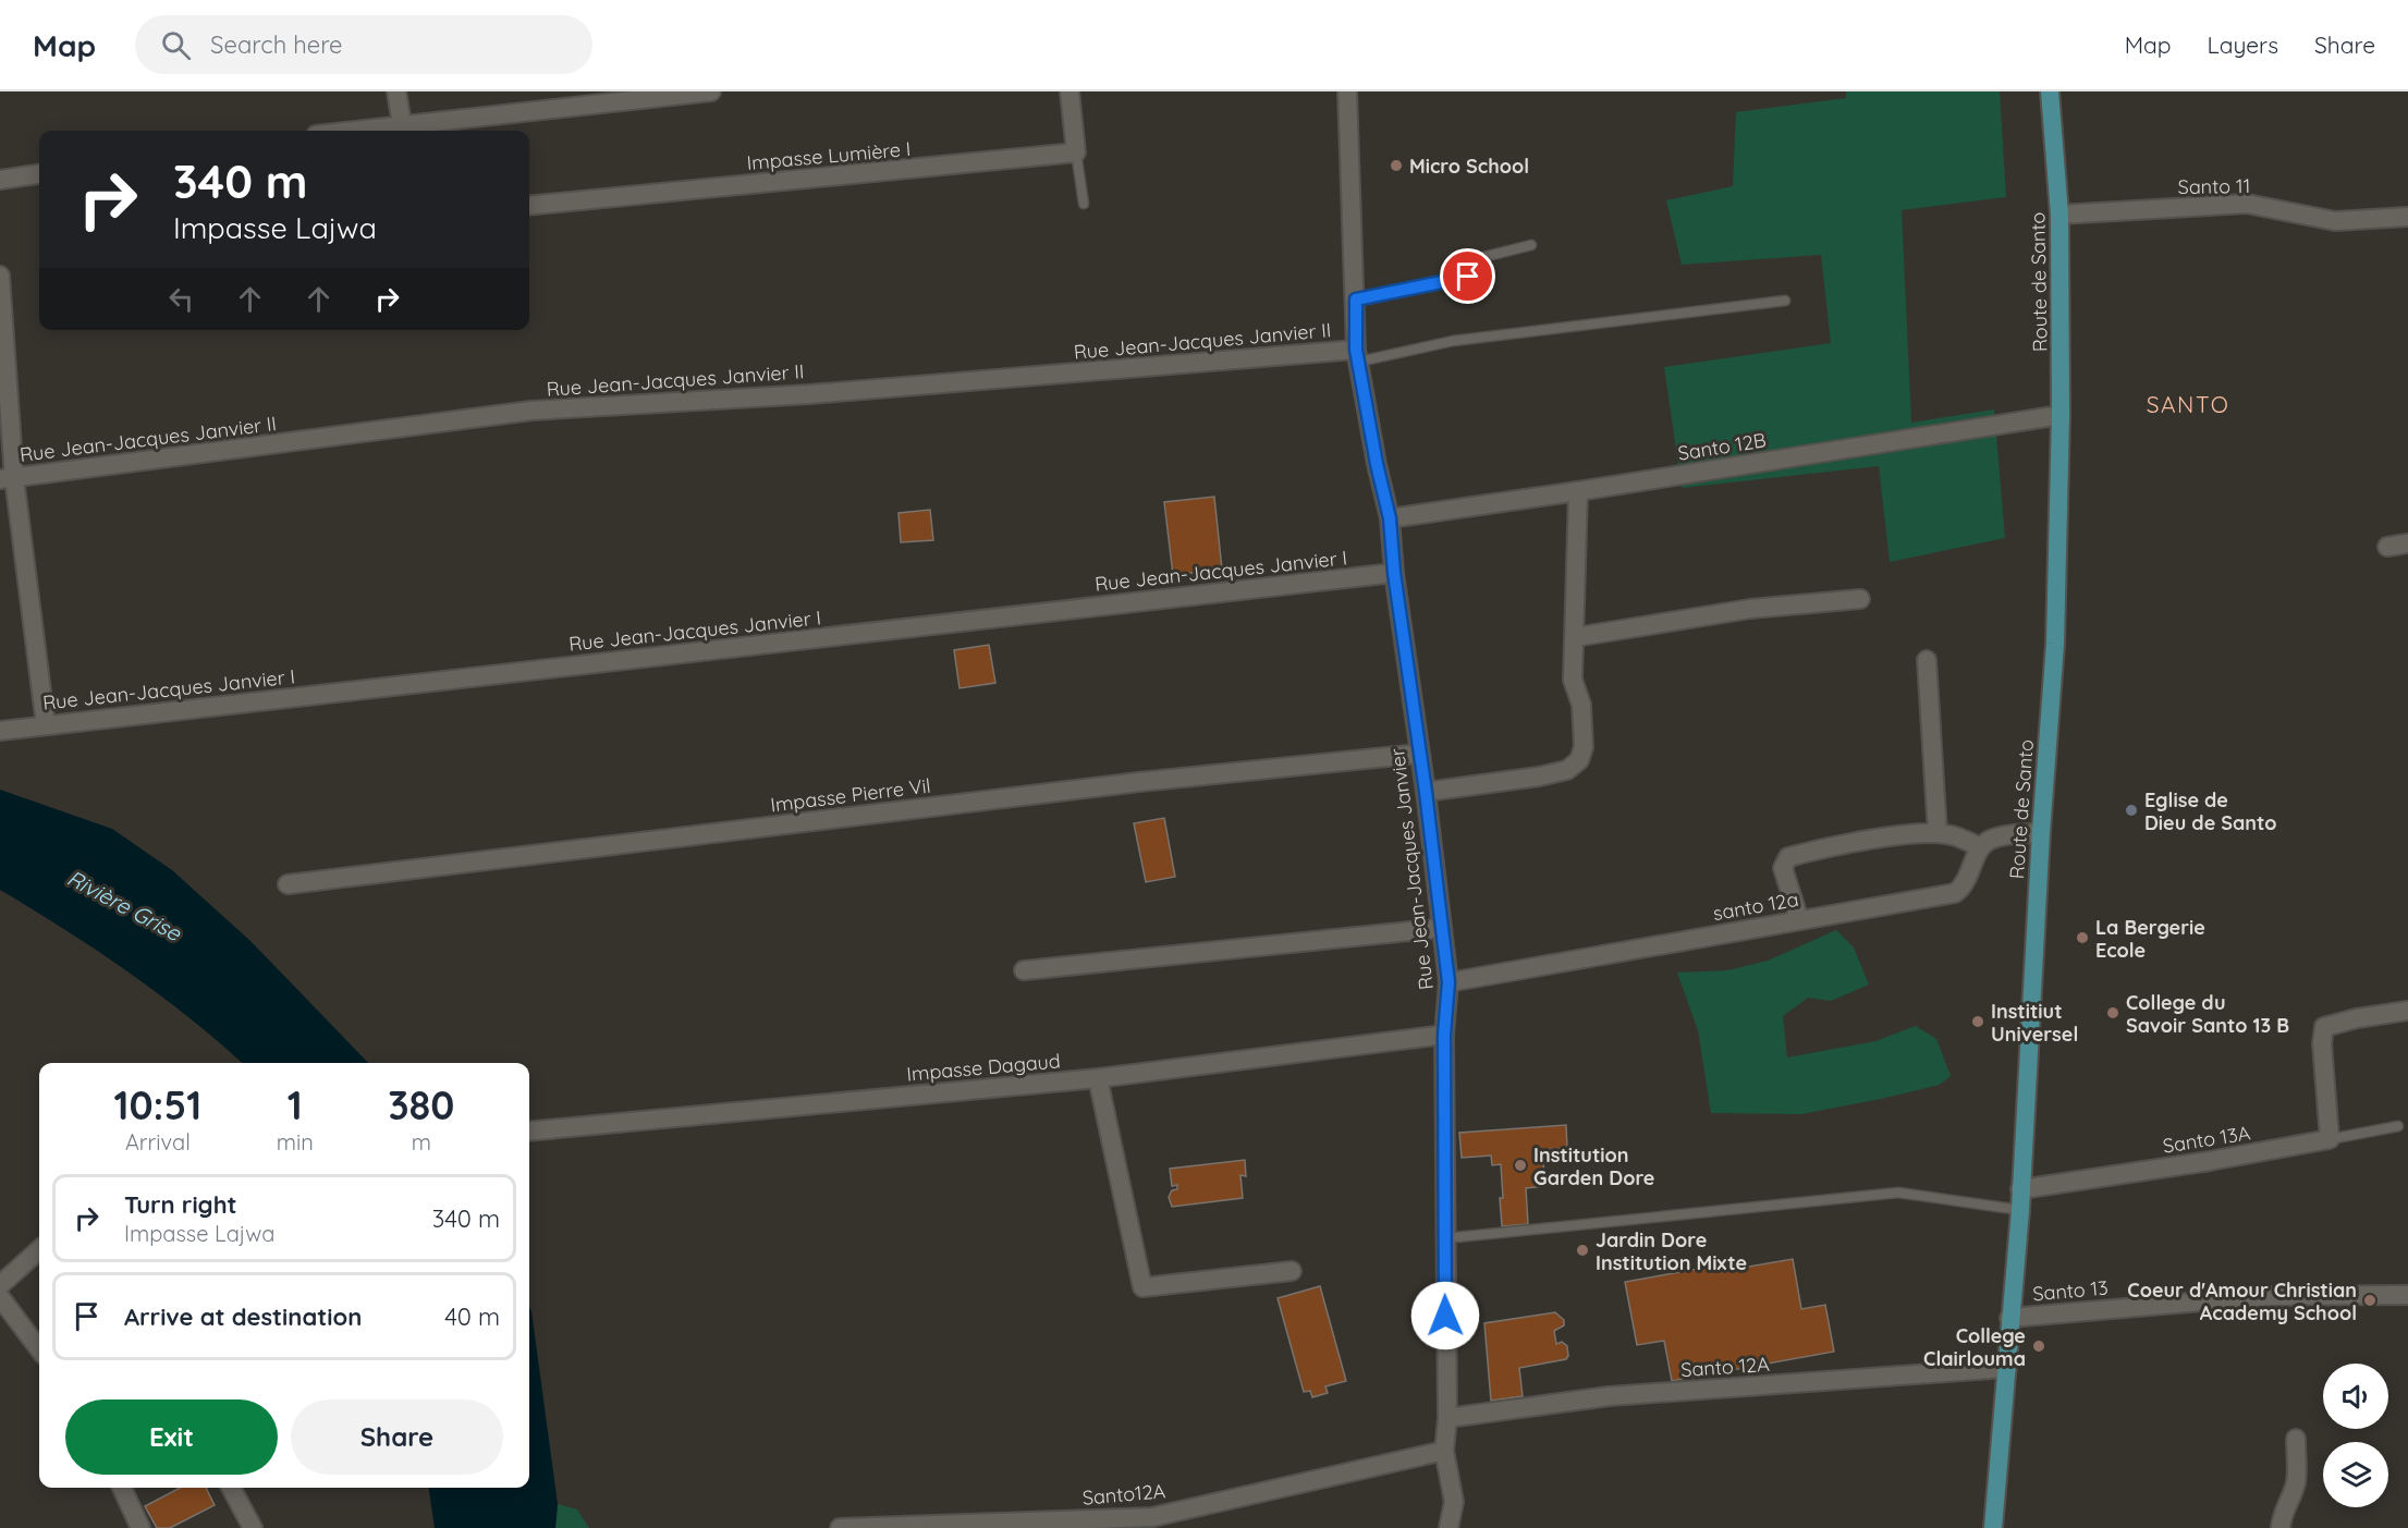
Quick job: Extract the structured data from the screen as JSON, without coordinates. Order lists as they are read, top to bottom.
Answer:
{
  "streets": {
    "main road": ["Route de Santo"],
    "street": [
      "Impasse Lumière I",
      "Santo 11",
      "Rue Jean-Jacques Janvier II",
      "Santo 12B",
      "Rue Jean-Jacques Janvier I",
      "Impasse Pierre Vil",
      "Rue Jean-Jacques Janvier",
      "santo 12a",
      "Impasse Dagaud",
      "Santo 13A",
      "Santo 13",
      "Santo 12A",
      "Santo12A"
    ]
  },
  "crossings": [
    ["Santo 11", "Route de Santo"],
    ["Route de Santo", "Santo 12B"],
    ["Route de Santo", "Santo 13A"],
    ["Route de Santo", "Santo 13"],
    ["Route de Santo", "Santo 12A"],
    ["Rue Jean-Jacques Janvier II", "Rue Jean-Jacques Janvier"],
    ["Santo 12B", "Rue Jean-Jacques Janvier"],
    ["Rue Jean-Jacques Janvier I", "Rue Jean-Jacques Janvier"],
    ["Impasse Pierre Vil", "Rue Jean-Jacques Janvier"],
    ["Rue Jean-Jacques Janvier", "santo 12a"],
    ["Rue Jean-Jacques Janvier", "Impasse Dagaud"],
    ["Rue Jean-Jacques Janvier", "Santo 12A"],
    ["Rue Jean-Jacques Janvier", "Santo12A"]
  ],
  "districts": ["SANTO"],
  "water": ["Rivière Grise"],
  "places": [
    "Micro School",
    "Eglise de Dieu de Santo",
    "La Bergerie Ecole",
    "College du Savoir Santo 13 B",
    "Institiut Universel",
    "Institution Garden Dore",
    "Jardin Dore Institution Mixte",
    "Coeur d'Amour Christian Academy School",
    "College Clairlouma"
  ],
  "page": {
    "header": "Map",
    "search": "Search here",
    "nav": ["Map", "Layers", "Share"],
    "turn": ["340 m", "Impasse Lajwa"],
    "eta": [
      "10:51",
      "Arrival",
      "1",
      "min",
      "380",
      "m"
    ],
    "list": [
      {
        "name": "Turn right",
        "note": "Impasse Lajwa",
        "value": "340 m"
      },
      {
        "name": "Arrive at destination",
        "value": "40 m"
      }
    ],
    "buttons": ["Exit", "Share"]
  }
}
